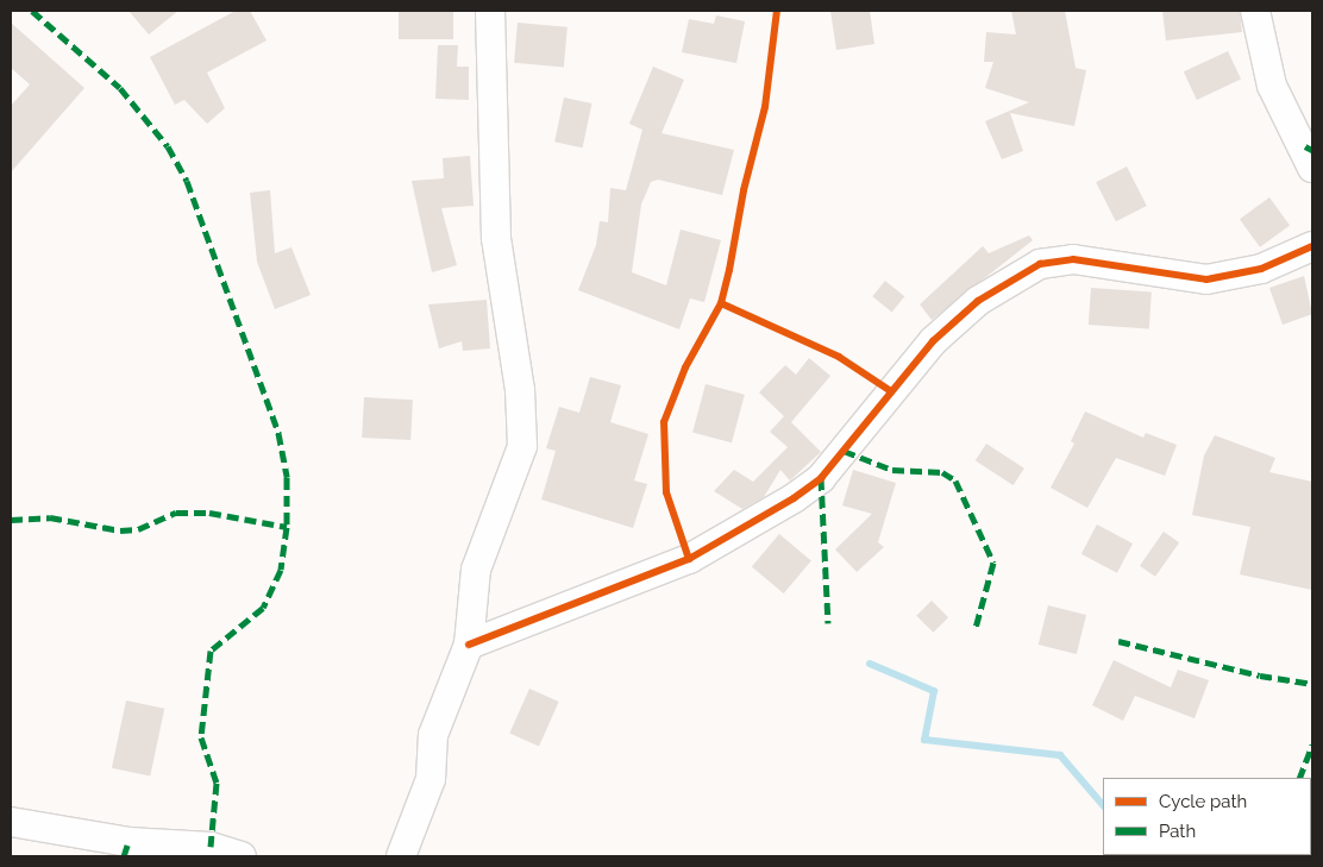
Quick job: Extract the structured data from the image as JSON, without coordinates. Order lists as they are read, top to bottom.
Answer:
{
  "legend": ["Cycle path", "Path"]
}
